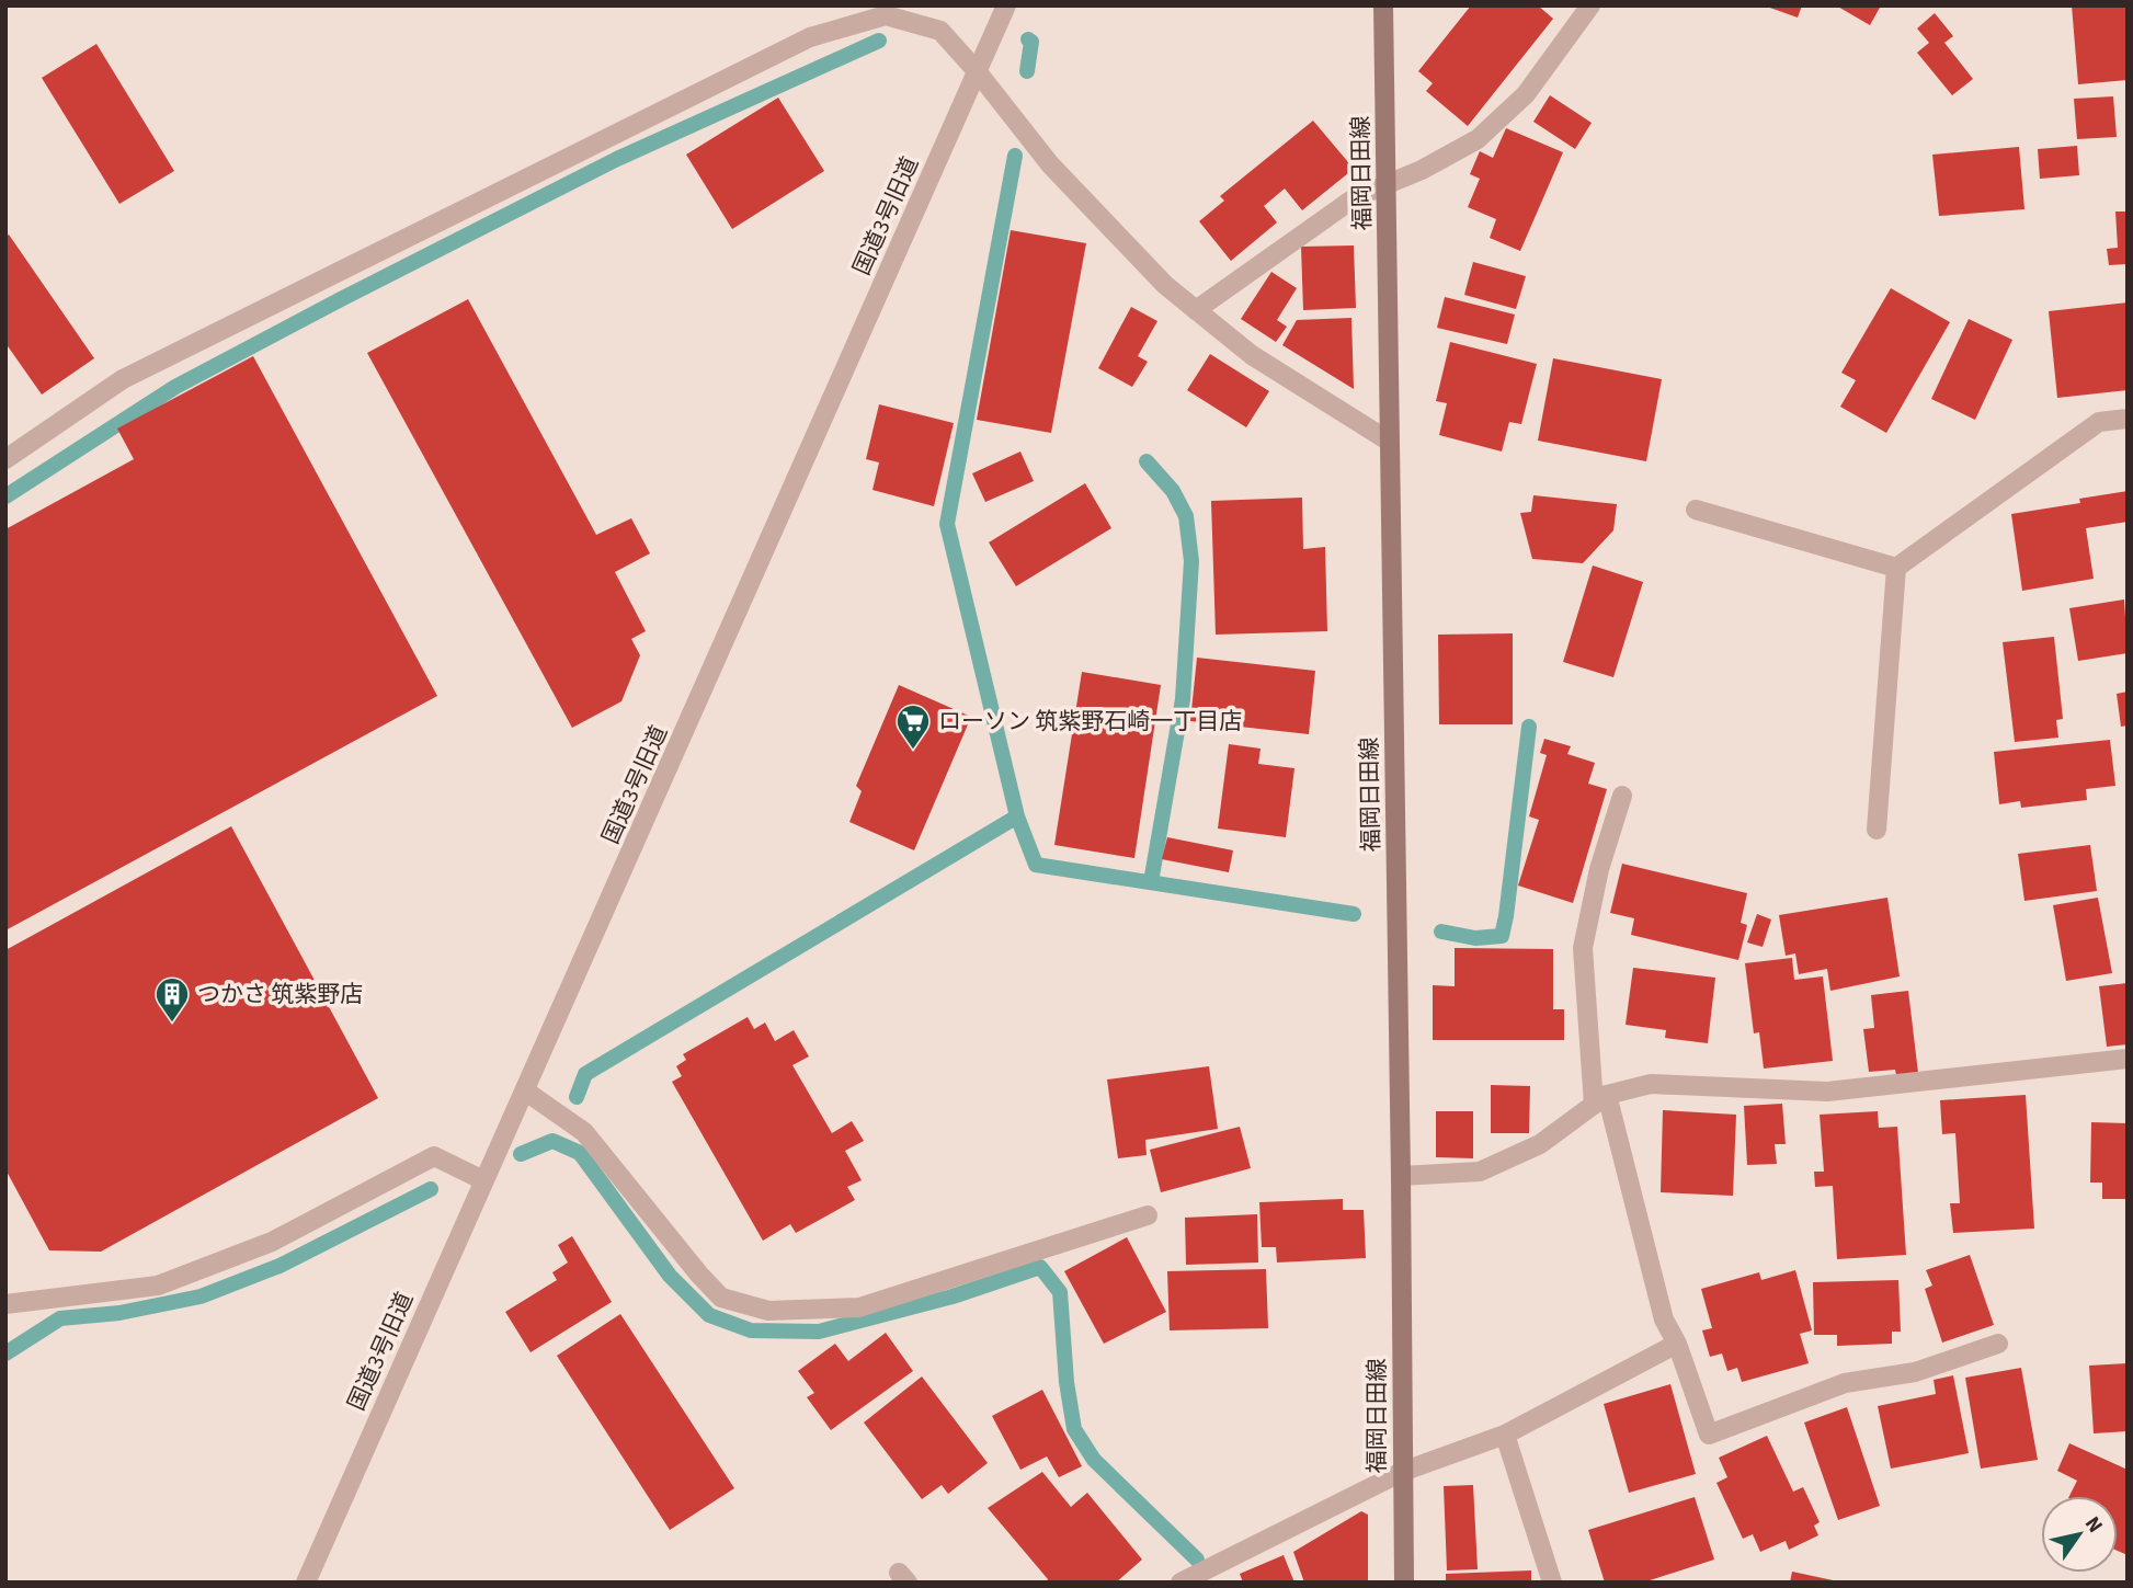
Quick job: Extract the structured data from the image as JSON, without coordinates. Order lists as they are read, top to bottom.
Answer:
{
  "streets": {
    "main road": ["福岡日田線"],
    "street": ["国道3号旧道"]
  },
  "places": {
    "supermarket": ["ローソン 筑紫野石崎一丁目店"],
    "building": ["つかさ 筑紫野店"]
  },
  "north": "top right"
}
